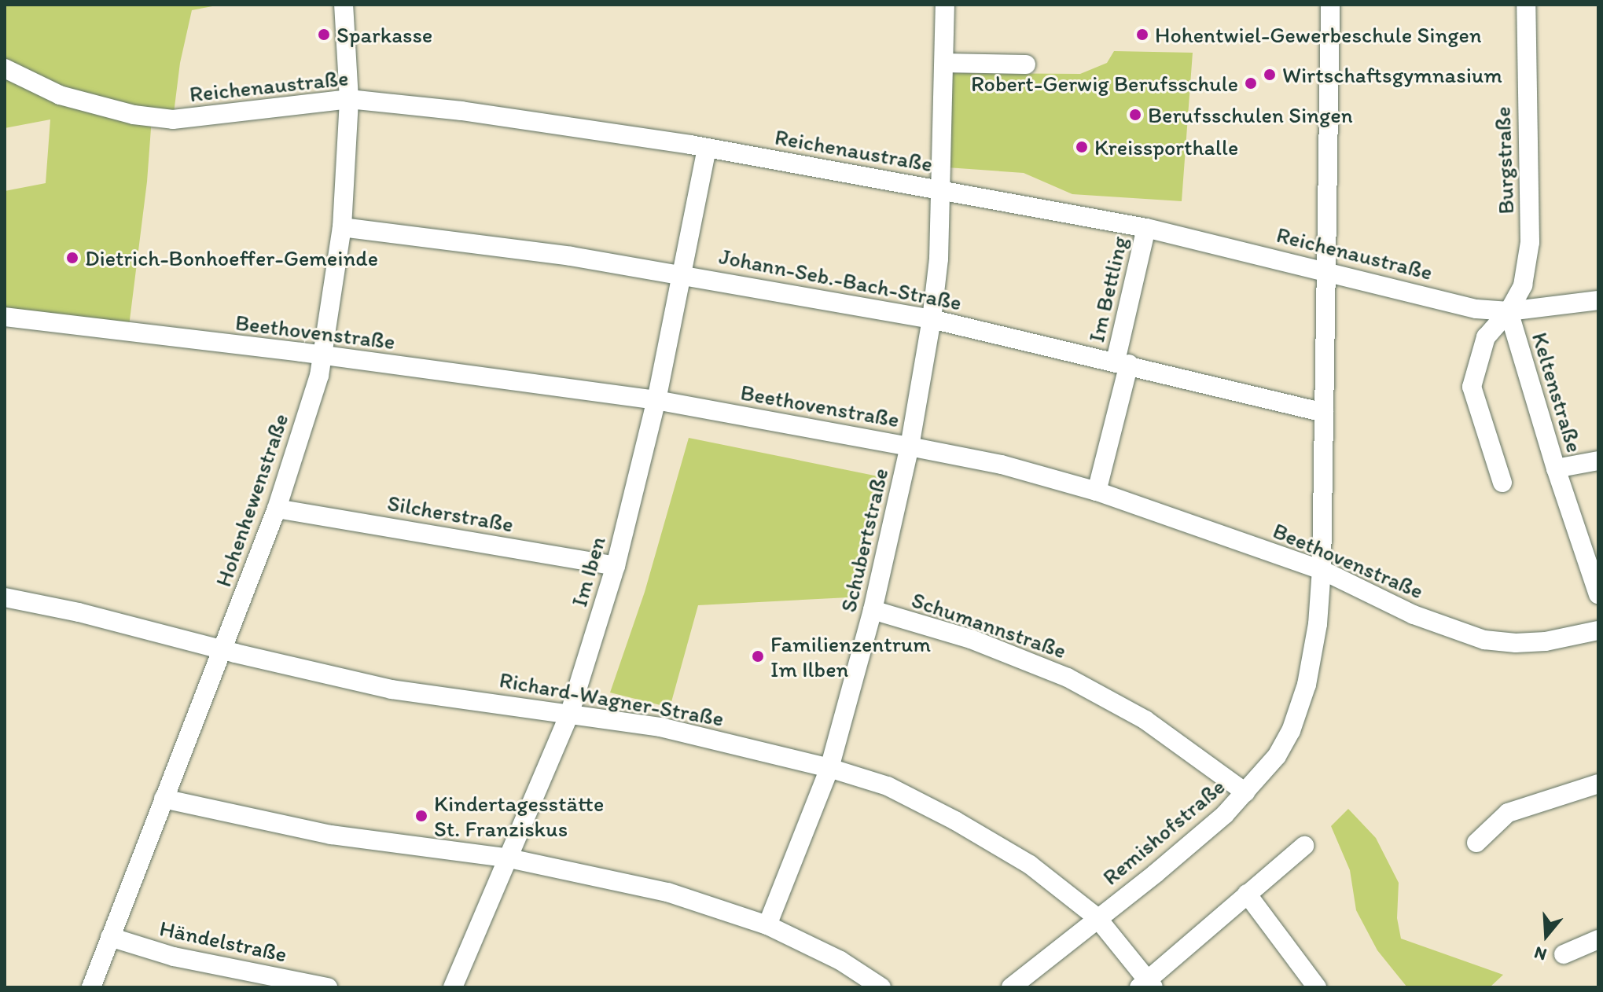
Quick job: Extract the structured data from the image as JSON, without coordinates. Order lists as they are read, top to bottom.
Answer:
{
  "streets": {
    "street": [
      "Reichenaustraße",
      "Burgstraße",
      "Johann-Seb.-Bach-Straße",
      "Im Bettling",
      "Beethovenstraße",
      "Keltenstraße",
      "Hohenhewenstraße",
      "Silcherstraße",
      "Schubertstraße",
      "Im Iben",
      "Schumannstraße",
      "Richard-Wagner-Straße",
      "Remishofstraße",
      "Händelstraße"
    ]
  },
  "crossings": [
    ["Reichenaustraße", "Burgstraße"],
    ["Reichenaustraße", "Im Bettling"],
    ["Reichenaustraße", "Keltenstraße"],
    ["Reichenaustraße", "Hohenhewenstraße"],
    ["Reichenaustraße", "Schubertstraße"],
    ["Reichenaustraße", "Im Iben"],
    ["Reichenaustraße", "Remishofstraße"],
    ["Burgstraße", "Keltenstraße"],
    ["Johann-Seb.-Bach-Straße", "Im Bettling"],
    ["Johann-Seb.-Bach-Straße", "Hohenhewenstraße"],
    ["Johann-Seb.-Bach-Straße", "Schubertstraße"],
    ["Johann-Seb.-Bach-Straße", "Im Iben"],
    ["Johann-Seb.-Bach-Straße", "Remishofstraße"],
    ["Im Bettling", "Beethovenstraße"],
    ["Beethovenstraße", "Hohenhewenstraße"],
    ["Beethovenstraße", "Schubertstraße"],
    ["Beethovenstraße", "Im Iben"],
    ["Beethovenstraße", "Remishofstraße"],
    ["Hohenhewenstraße", "Silcherstraße"],
    ["Hohenhewenstraße", "Richard-Wagner-Straße"],
    ["Hohenhewenstraße", "Händelstraße"],
    ["Silcherstraße", "Im Iben"],
    ["Schubertstraße", "Schumannstraße"],
    ["Schubertstraße", "Richard-Wagner-Straße"],
    ["Im Iben", "Richard-Wagner-Straße"],
    ["Schumannstraße", "Remishofstraße"],
    ["Richard-Wagner-Straße", "Remishofstraße"]
  ],
  "places": [
    "Sparkasse",
    "Hohentwiel-Gewerbeschule Singen",
    "Wirtschaftsgymnasium",
    "Robert-Gerwig Berufsschule",
    "Berufsschulen Singen",
    "Kreissporthalle",
    "Dietrich-Bonhoeffer-Gemeinde",
    "Familienzentrum Im Ilben",
    "Kindertagesstätte St. Franziskus"
  ],
  "north": "bottom"
}
